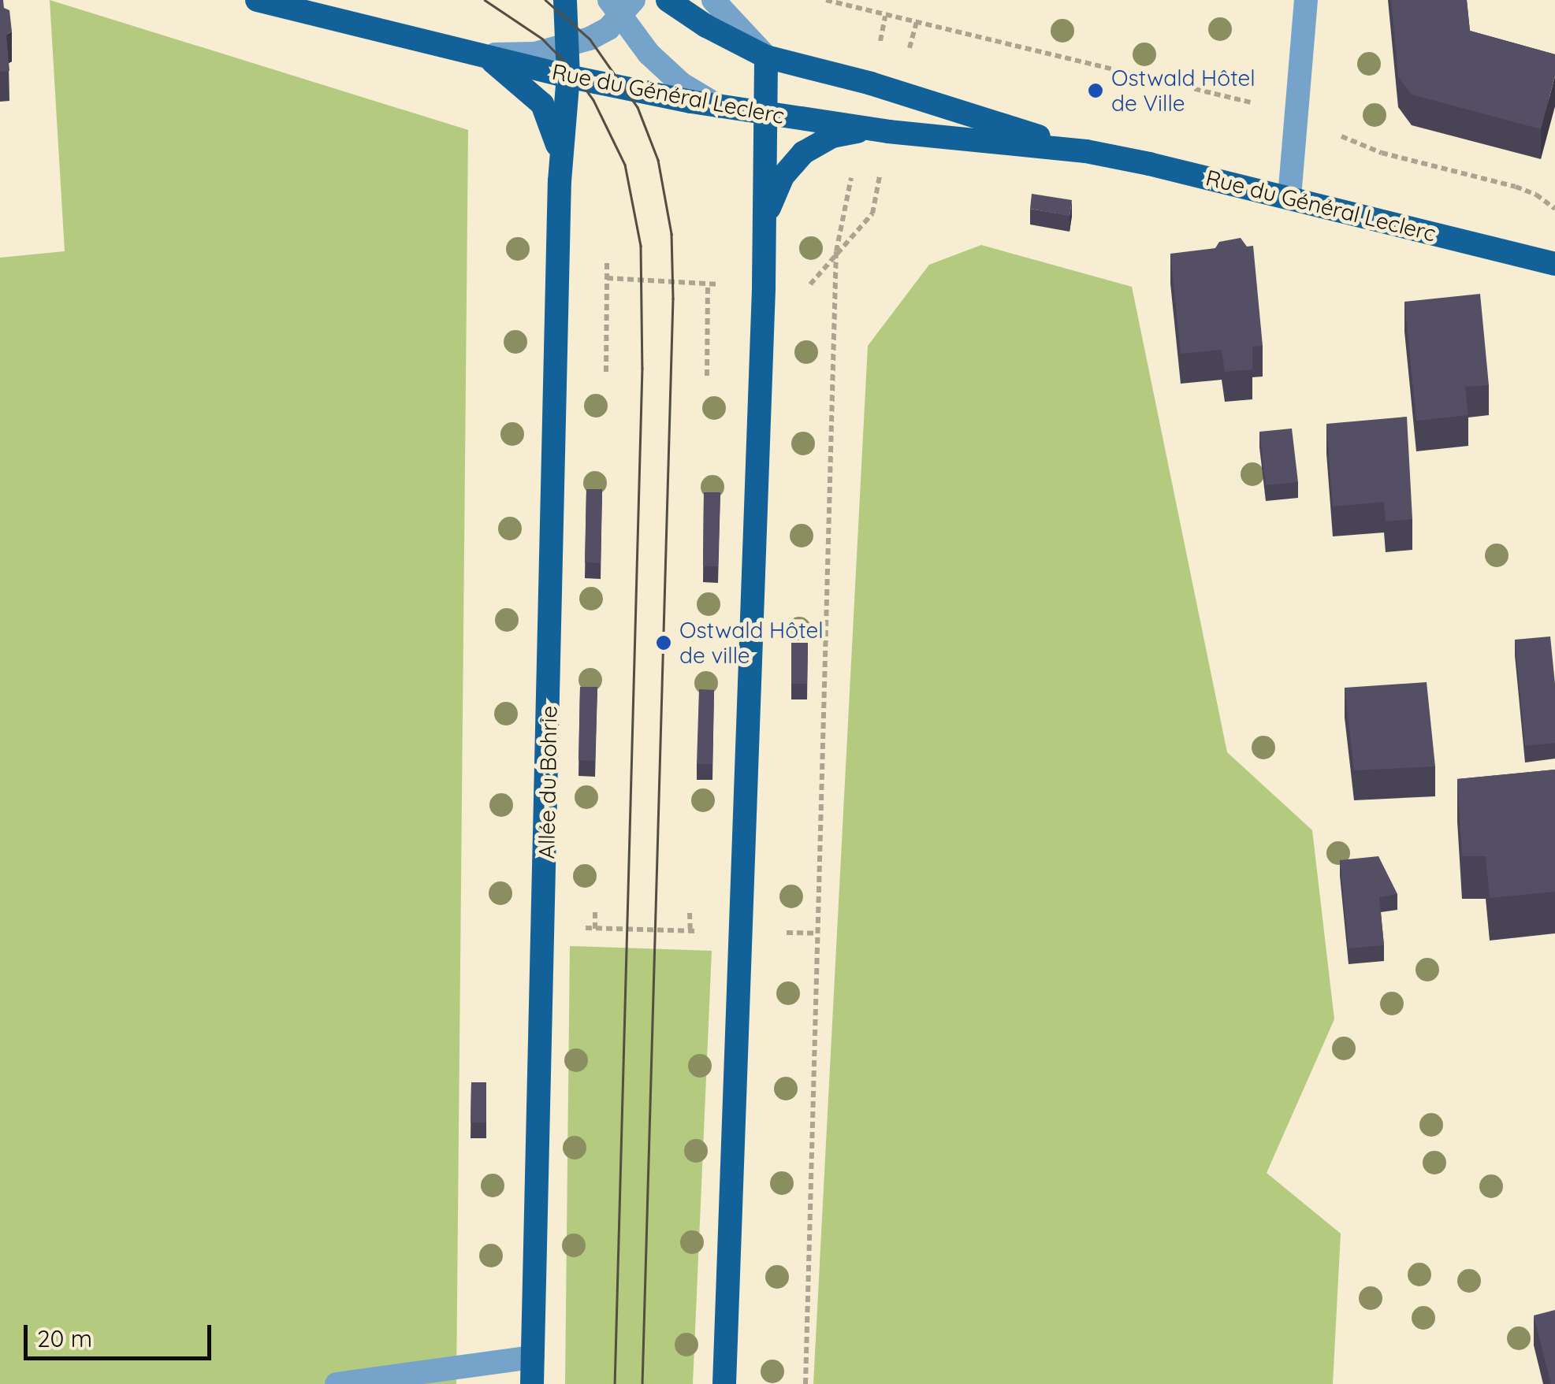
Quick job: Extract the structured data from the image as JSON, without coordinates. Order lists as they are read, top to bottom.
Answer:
{
  "streets": {
    "main road": ["Rue du Général Leclerc", "Allée du Bohrie"]
  },
  "crossings": [
    ["Rue du Général Leclerc", "Allée du Bohrie"]
  ],
  "places": ["Ostwald Hôtel de Ville", "Ostwald Hôtel de ville"],
  "scale_bar": "20 m"
}
